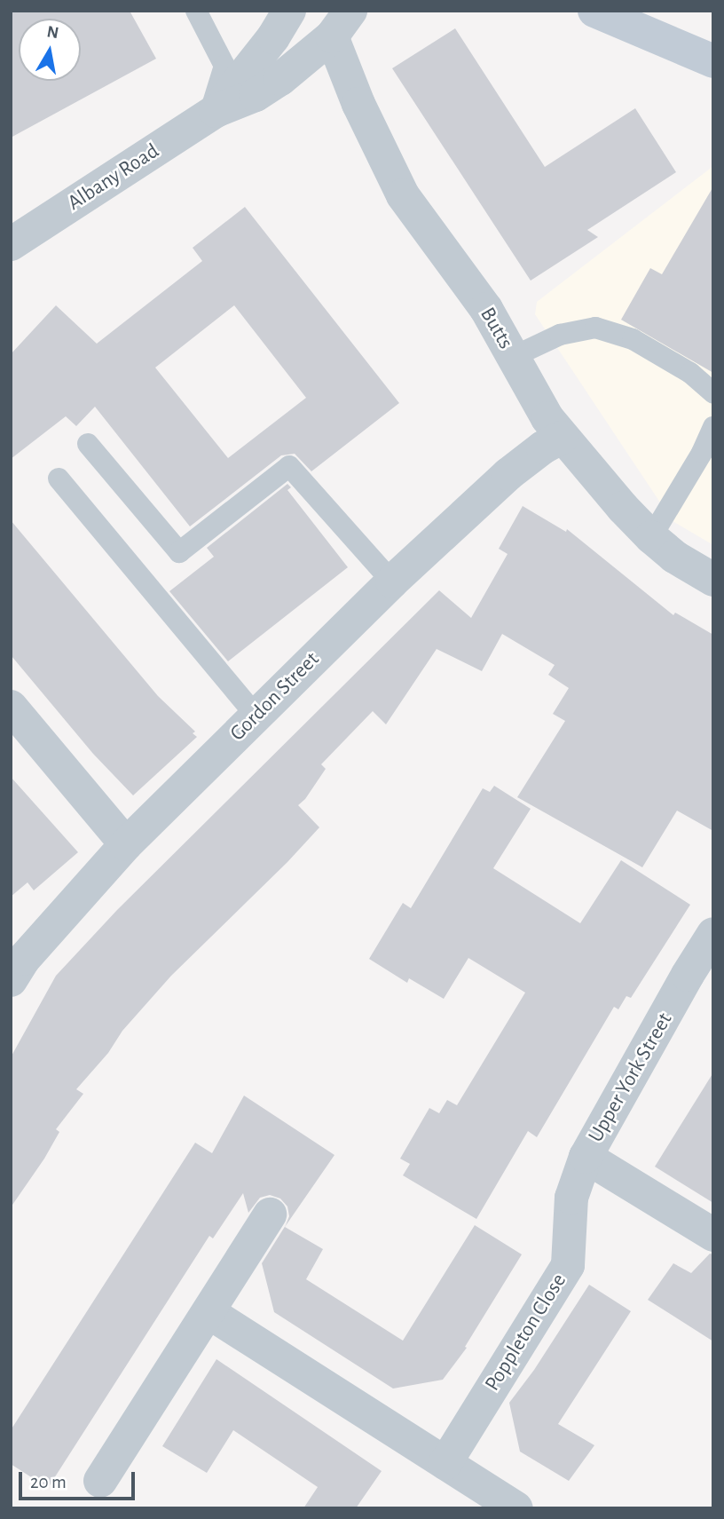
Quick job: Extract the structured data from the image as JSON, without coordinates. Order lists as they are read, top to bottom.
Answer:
{
  "streets": {
    "street": [
      "Albany Road",
      "Butts",
      "Gordon Street",
      "Upper York Street",
      "Poppleton Close"
    ]
  },
  "crossings": [
    ["Albany Road", "Butts"],
    ["Butts", "Gordon Street"],
    ["Upper York Street", "Poppleton Close"]
  ],
  "scale_bar": "20 m",
  "north": "top"
}
